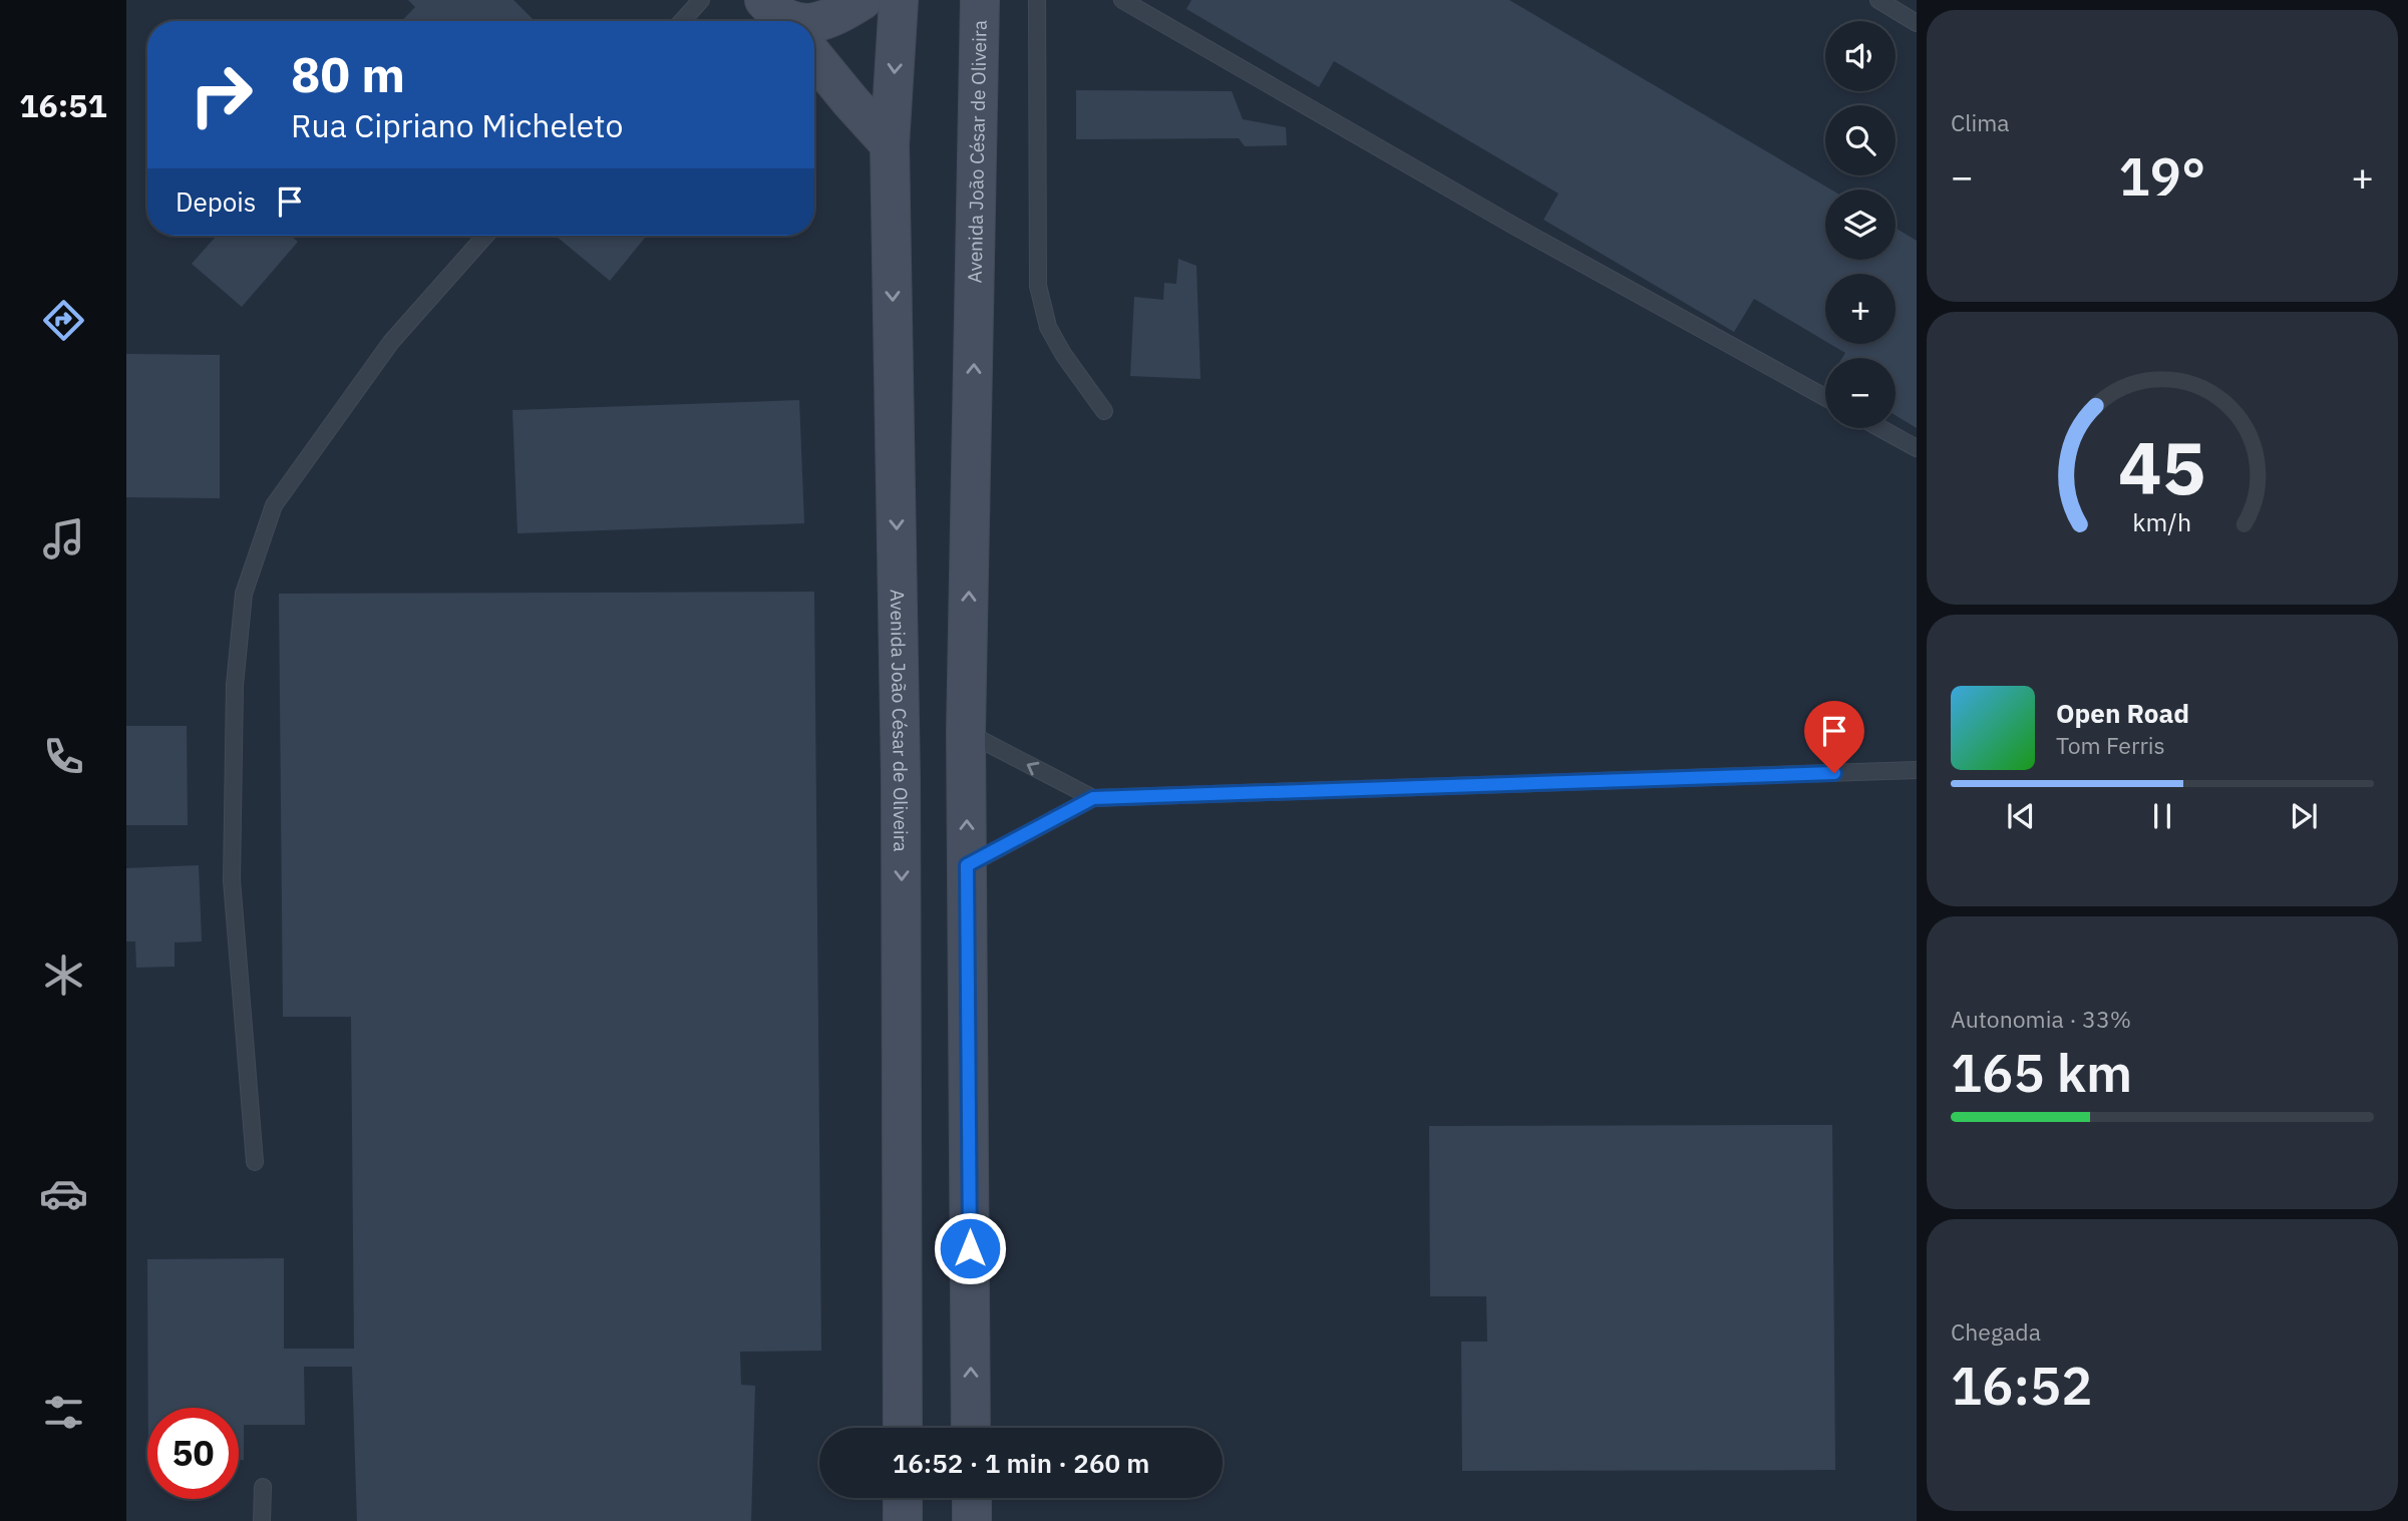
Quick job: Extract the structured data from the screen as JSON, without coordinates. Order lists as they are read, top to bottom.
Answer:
{
  "streets": {
    "main road": ["Avenida João César de Oliveira"]
  },
  "page": {
    "tabs": "16:51",
    "tile": [
      "Clima",
      ["Autonomia · 33%", "165 km"],
      ["Chegada", "16:52"]
    ],
    "map_buttons": ["+", "−"],
    "turn": ["80 m", "Rua Cipriano Micheleto"],
    "heat": ["−", "19°", "+"],
    "then": "Depois",
    "song": ["Open Road", "Tom Ferris"],
    "limit": "50",
    "trip": "16:52 · 1 min · 260 m",
    "gauge": ["45", "km/h"]
  }
}
